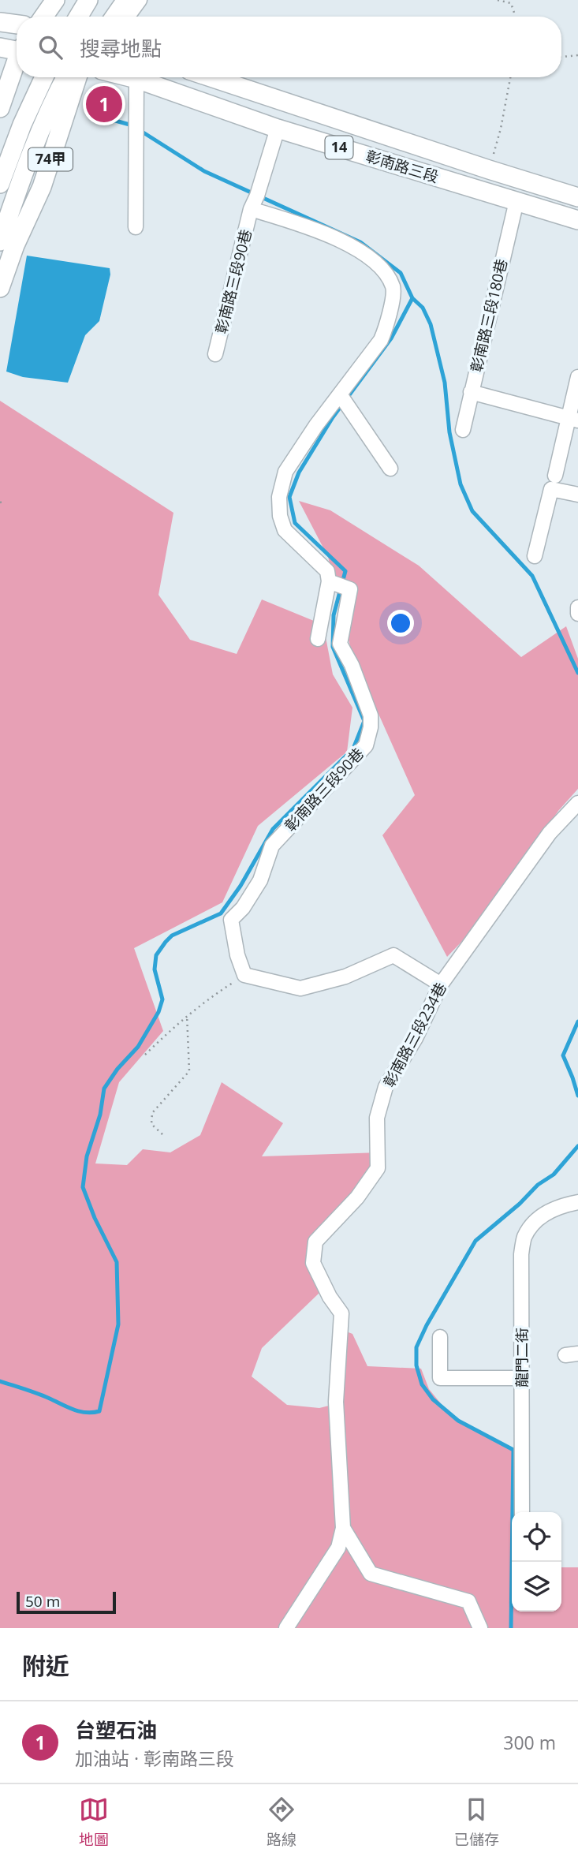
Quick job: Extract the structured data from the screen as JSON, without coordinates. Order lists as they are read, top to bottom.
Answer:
{
  "streets": {
    "main road": ["14", "74甲", "彰南路三段"],
    "street": [
      "彰南路三段90巷",
      "彰南路三段180巷",
      "彰南路三段234巷",
      "龍門二街"
    ]
  },
  "crossings": [
    ["彰南路三段", "彰南路三段90巷"],
    ["彰南路三段", "彰南路三段180巷"]
  ],
  "scale_bar": "50 m",
  "page": {
    "search": "搜尋地點",
    "pins": "1",
    "scale": "50 m",
    "heading": "附近",
    "list": [
      {
        "mark": "1",
        "name": "台塑石油",
        "note": "加油站 · 彰南路三段",
        "value": "300 m"
      }
    ],
    "nav": ["地圖", "路線", "已儲存"]
  }
}
